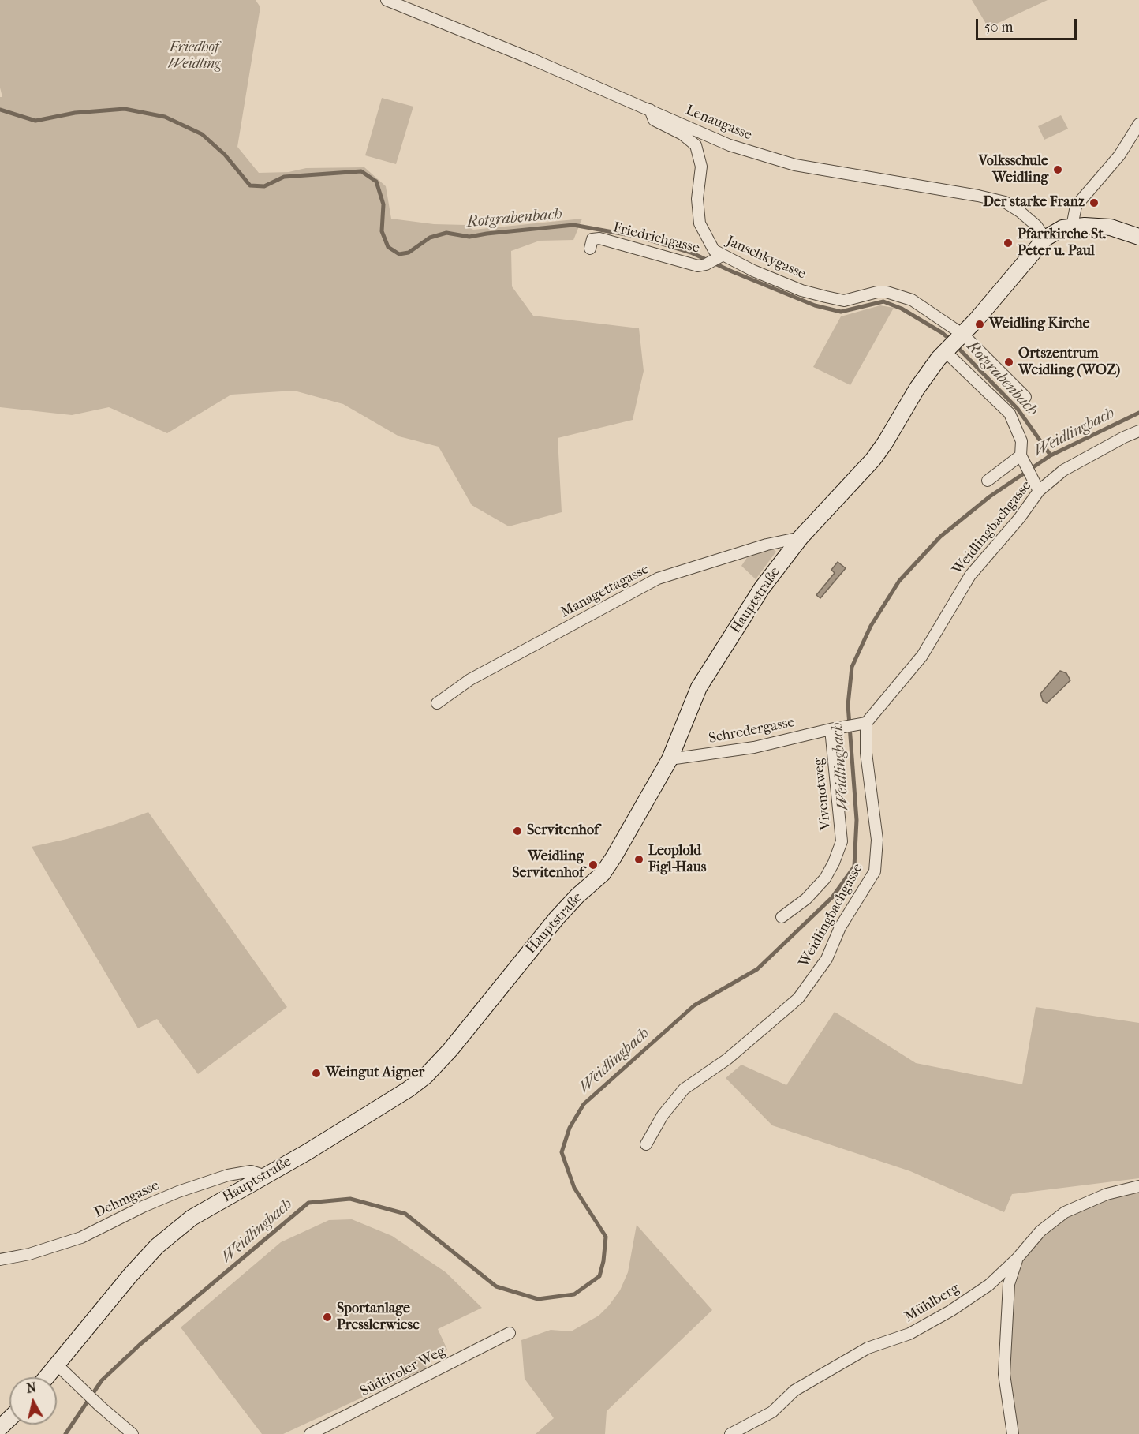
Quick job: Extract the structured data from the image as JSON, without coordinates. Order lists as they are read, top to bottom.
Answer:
{
  "streets": {
    "main road": ["Hauptstraße"],
    "street": [
      "Lenaugasse",
      "Friedrichgasse",
      "Janschkygasse",
      "Weidlingbachgasse",
      "Managettagasse",
      "Schredergasse",
      "Vivenotweg",
      "Dehmgasse",
      "Mühlberg",
      "Südtiroler Weg"
    ]
  },
  "crossings": [
    ["Lenaugasse", "Janschkygasse"],
    ["Lenaugasse", "Hauptstraße"],
    ["Friedrichgasse", "Janschkygasse"],
    ["Janschkygasse", "Hauptstraße"],
    ["Weidlingbachgasse", "Schredergasse"],
    ["Managettagasse", "Hauptstraße"],
    ["Hauptstraße", "Schredergasse"],
    ["Hauptstraße", "Dehmgasse"],
    ["Schredergasse", "Vivenotweg"]
  ],
  "water": ["Rotgrabenbach", "Weidlingbach"],
  "parks": ["Friedhof Weidling"],
  "places": [
    "Volksschule Weidling",
    "Der starke Franz",
    "Pfarrkirche St. Peter u. Paul",
    "Weidling Kirche",
    "Ortszentrum Weidling (WOZ)",
    "Servitenhof",
    "Leoplold Figl-Haus",
    "Weidling Servitenhof",
    "Weingut Aigner",
    "Sportanlage Presslerwiese"
  ],
  "scale_bar": "50 m",
  "north": "top"
}
